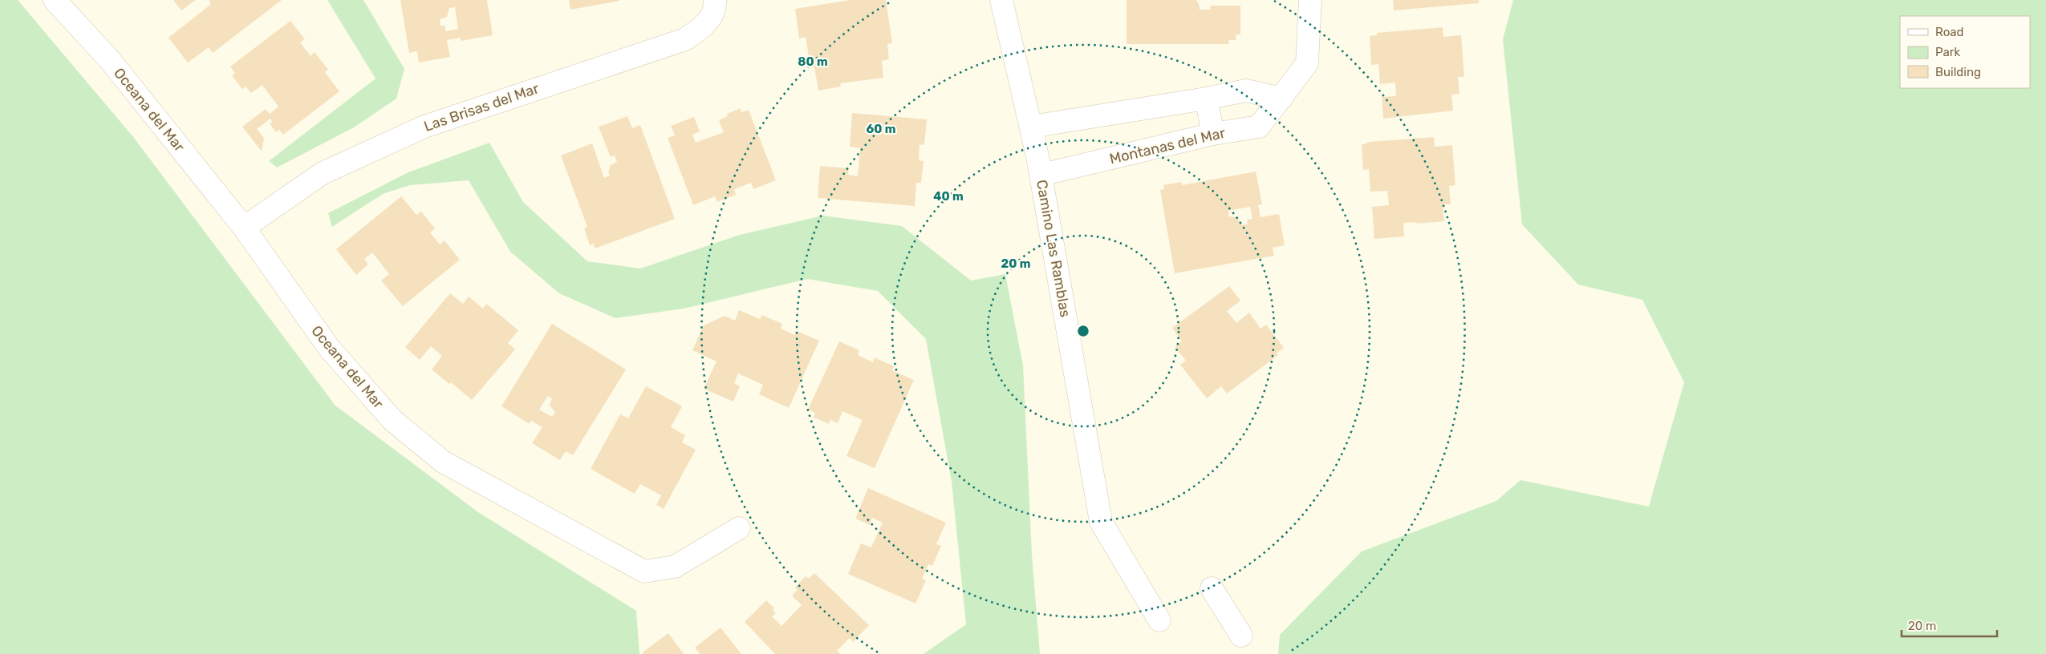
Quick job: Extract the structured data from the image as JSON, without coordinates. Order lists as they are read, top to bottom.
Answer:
{
  "streets": {
    "street": [
      "Las Brisas del Mar",
      "Oceana del Mar",
      "Montanas del Mar",
      "Camino Las Ramblas"
    ]
  },
  "crossings": [
    ["Las Brisas del Mar", "Oceana del Mar"],
    ["Montanas del Mar", "Camino Las Ramblas"]
  ],
  "legend": ["Road", "Park", "Building"],
  "scale_bar": "20 m",
  "rings": [
    "80 m",
    "60 m",
    "40 m",
    "20 m"
  ]
}
